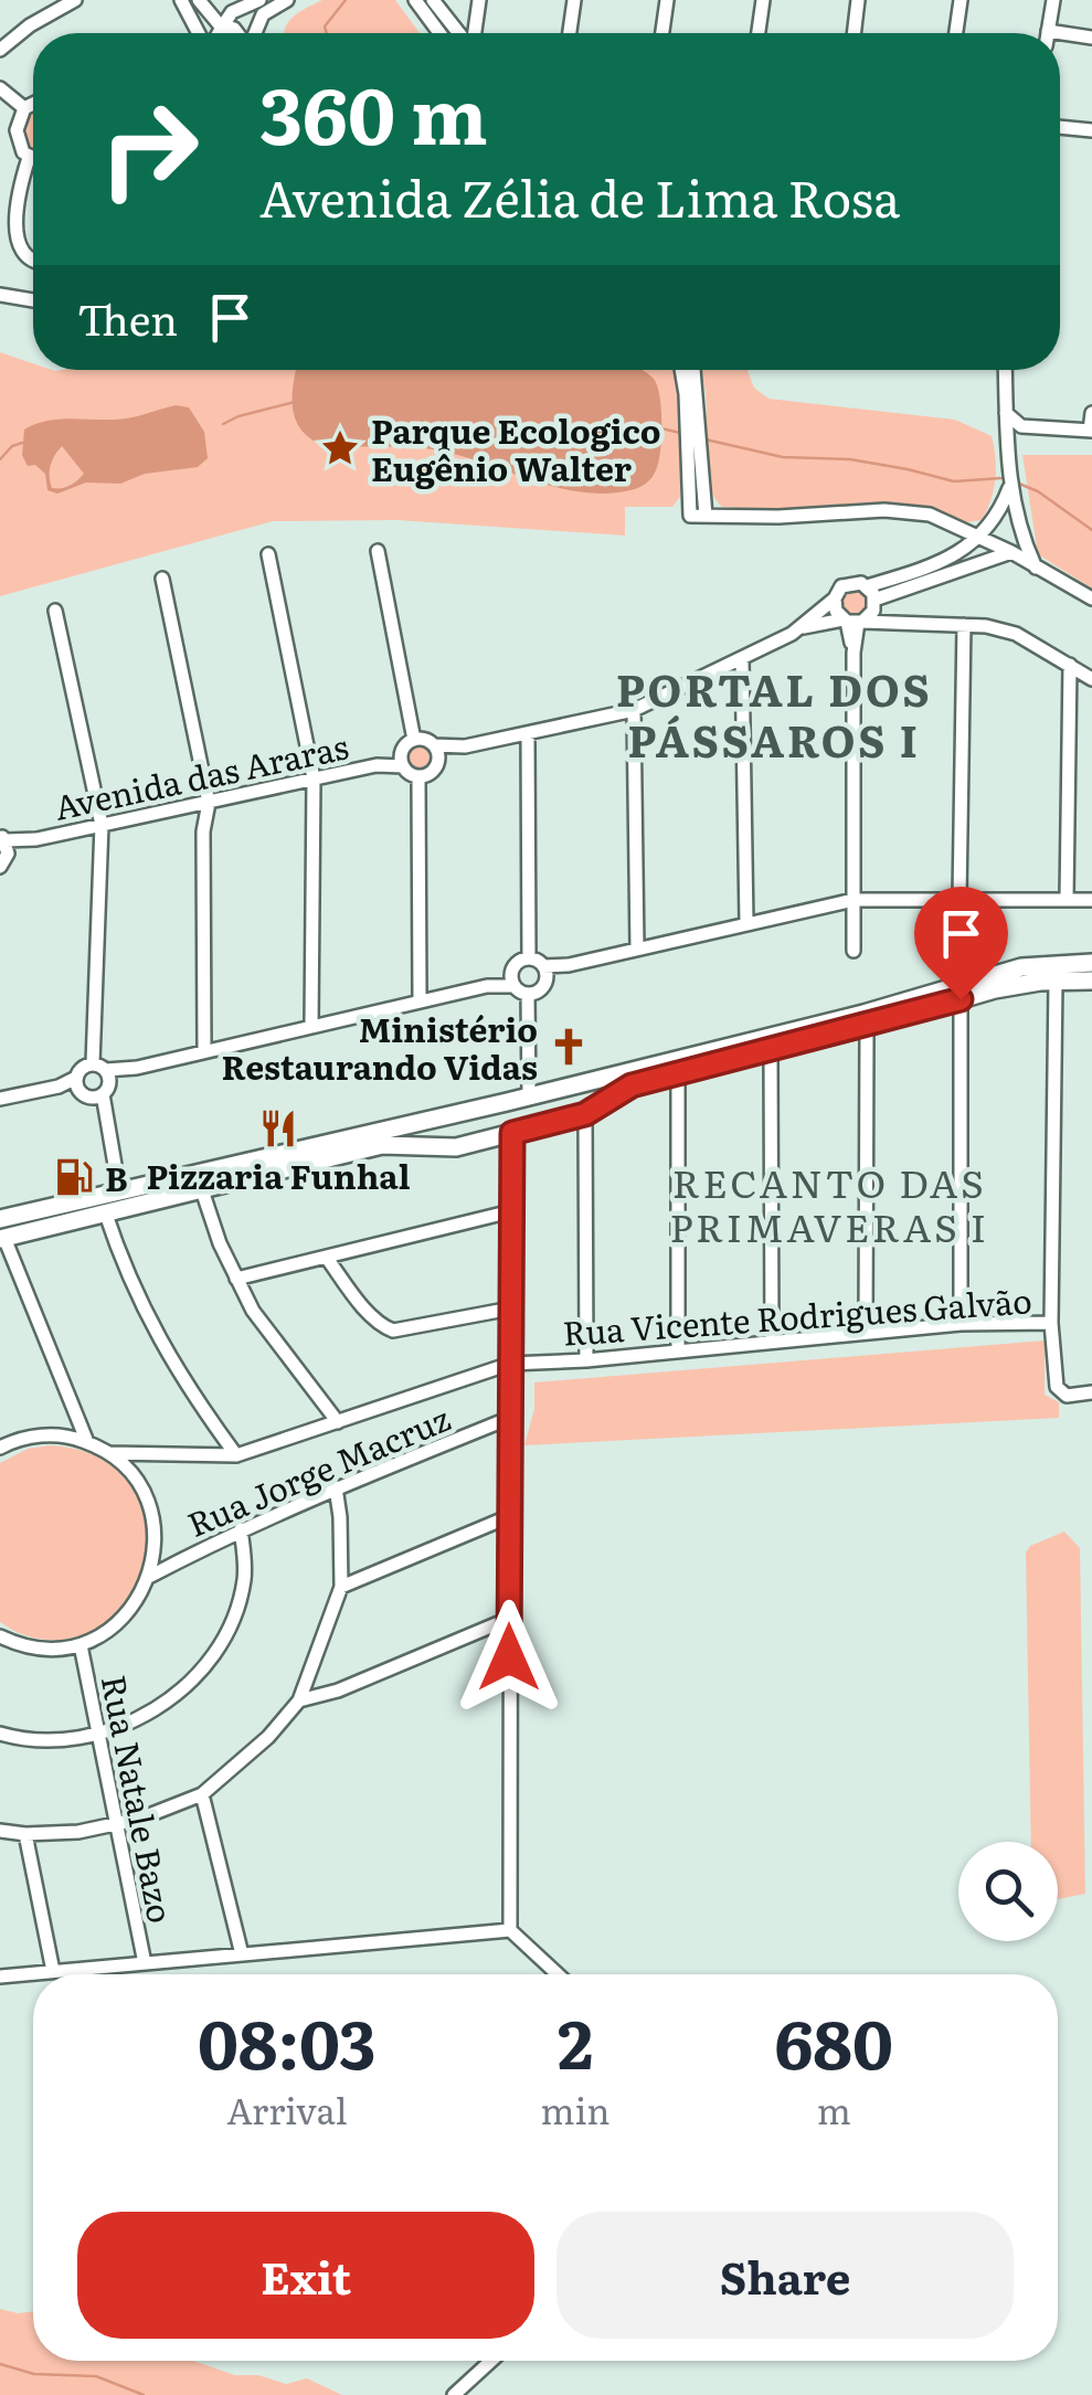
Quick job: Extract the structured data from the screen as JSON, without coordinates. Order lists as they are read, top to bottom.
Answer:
{
  "streets": {
    "street": [
      "Avenida das Araras",
      "Rua Vicente Rodrigues Galvão",
      "Rua Jorge Macruz",
      "Rua Natale Bazo"
    ]
  },
  "crossings": [
    ["Rua Vicente Rodrigues Galvão", "Rua Jorge Macruz"],
    ["Rua Jorge Macruz", "Rua Natale Bazo"]
  ],
  "districts": ["PORTAL DOS PÁSSAROS I", "RECANTO DAS PRIMAVERAS I"],
  "places": {
    "place": ["Parque Ecologico Eugênio Walter"],
    "church": ["Ministério Restaurando Vidas"],
    "restaurant": ["Pizzaria Funhal"],
    "fuel station": ["B"]
  },
  "page": {
    "turn": ["360 m", "Avenida Zélia de Lima Rosa"],
    "then": "Then",
    "eta": [
      "08:03",
      "Arrival",
      "2",
      "min",
      "680",
      "m"
    ],
    "buttons": ["Exit", "Share"]
  }
}
